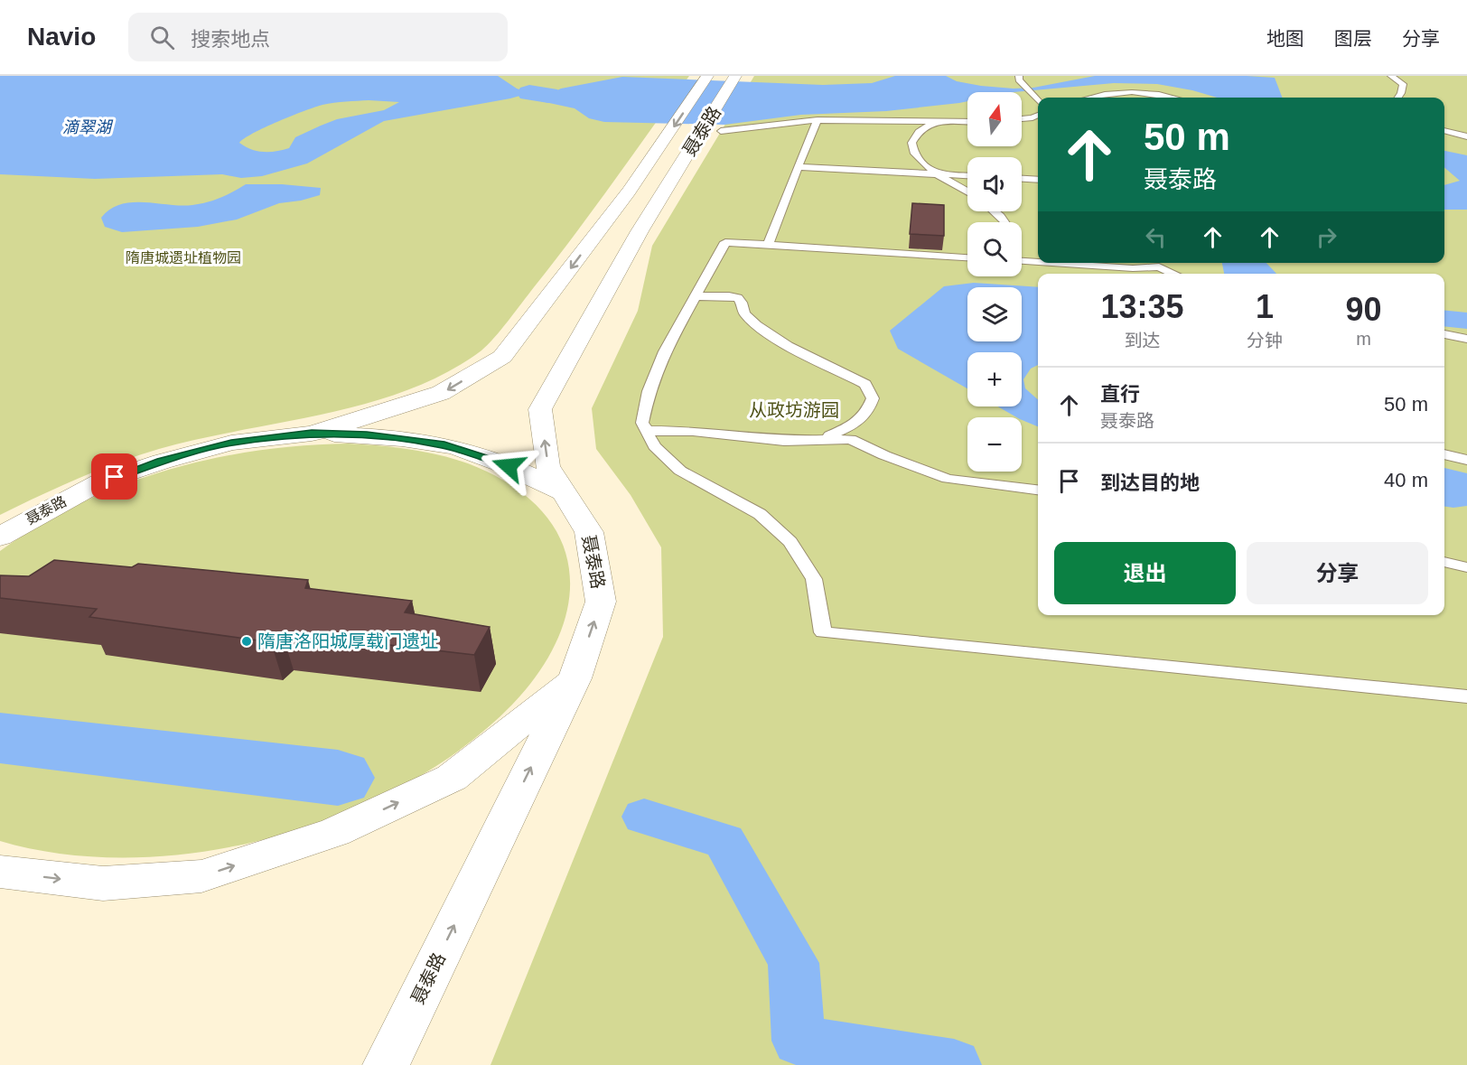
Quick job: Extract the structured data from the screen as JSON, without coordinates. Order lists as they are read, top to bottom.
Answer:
{
  "streets": {
    "main road": ["聂泰路"]
  },
  "water": ["滴翠湖"],
  "parks": ["隋唐城遗址植物园", "从政坊游园"],
  "places": ["隋唐洛阳城厚载门遗址"],
  "north": "top",
  "page": {
    "header": "Navio",
    "search": "搜索地点",
    "nav": ["地图", "图层", "分享"],
    "map_buttons": ["+", "−"],
    "turn": ["50 m", "聂泰路"],
    "eta": [
      "13:35",
      "到达",
      "1",
      "分钟",
      "90",
      "m"
    ],
    "list": [
      {
        "name": "直行",
        "note": "聂泰路",
        "value": "50 m"
      },
      {
        "name": "到达目的地",
        "value": "40 m"
      }
    ],
    "buttons": ["退出", "分享"]
  }
}
